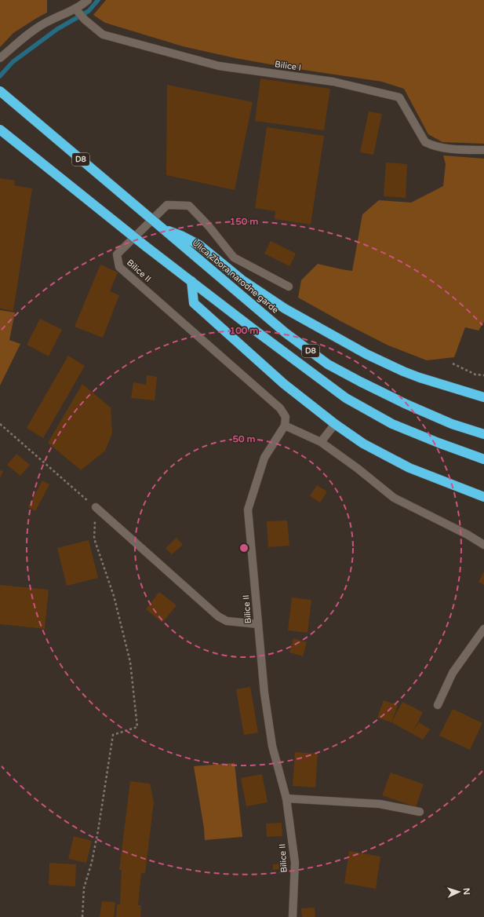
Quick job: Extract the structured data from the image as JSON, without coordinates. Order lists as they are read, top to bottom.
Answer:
{
  "streets": {
    "highway": ["D8", "Ulica Zbora narodne garde"],
    "street": ["Bilice I", "Bilice II"]
  },
  "north": "right",
  "rings": ["150 m", "100 m", "50 m"]
}
